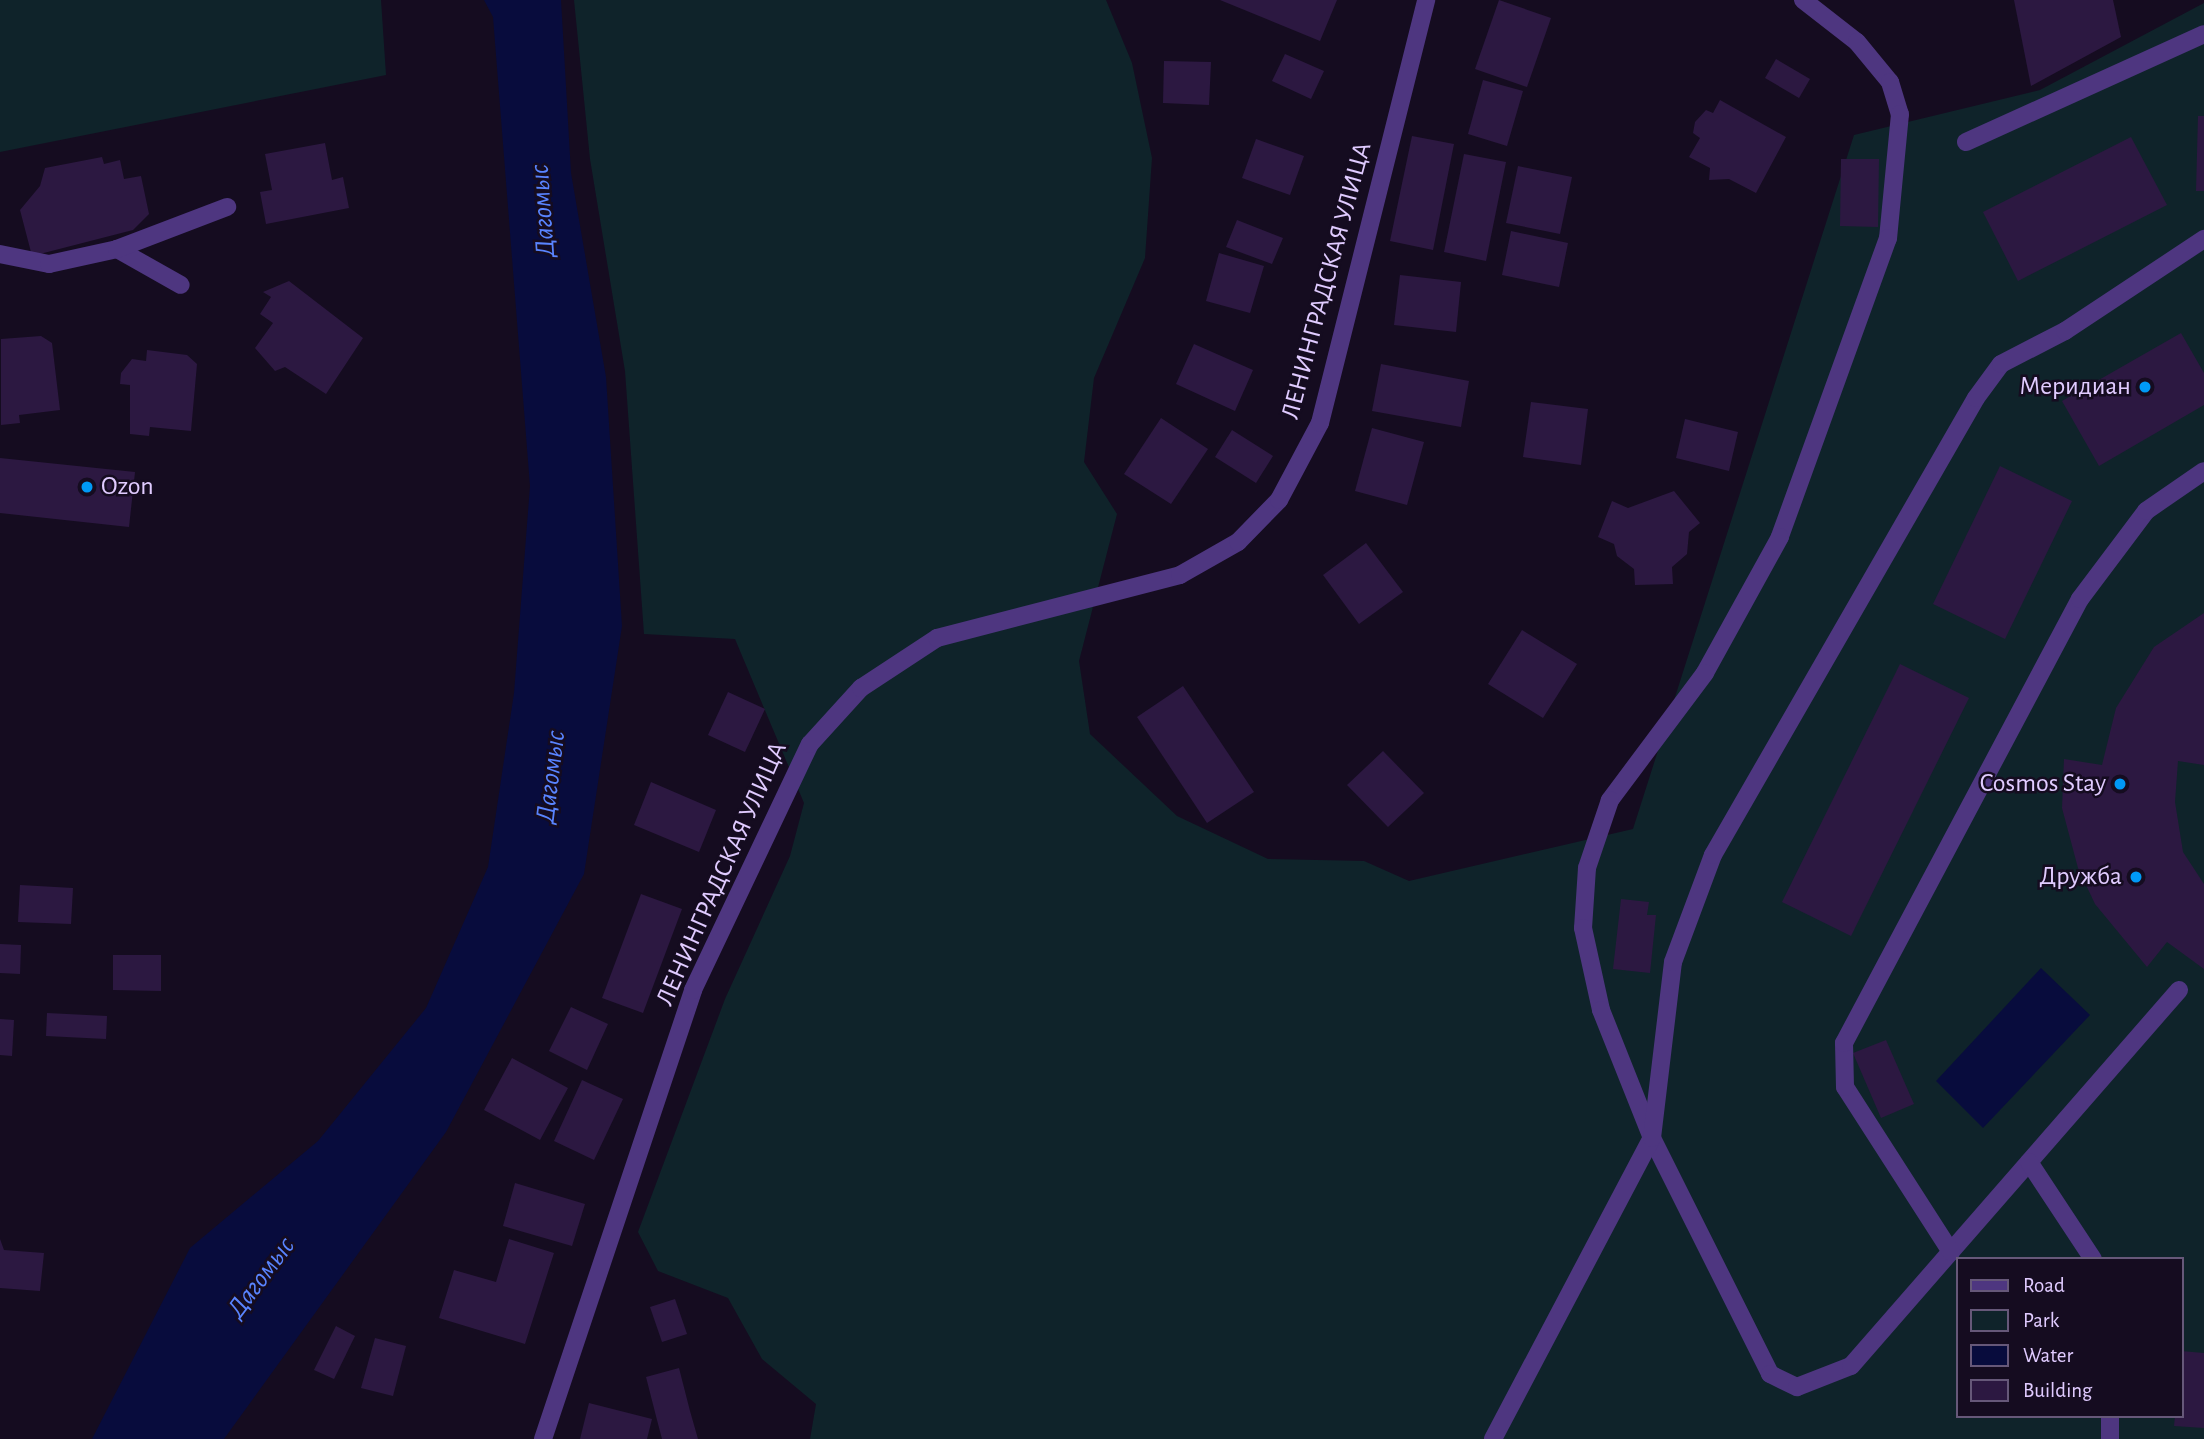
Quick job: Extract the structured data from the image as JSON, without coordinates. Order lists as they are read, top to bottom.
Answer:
{
  "streets": {
    "street": ["ЛЕНИНГРАДСКАЯ УЛИЦА"]
  },
  "water": ["Дагомыс"],
  "places": [
    "Меридиан",
    "Ozon",
    "Cosmos Stay",
    "Дружба"
  ],
  "legend": [
    "Road",
    "Park",
    "Water",
    "Building"
  ]
}
